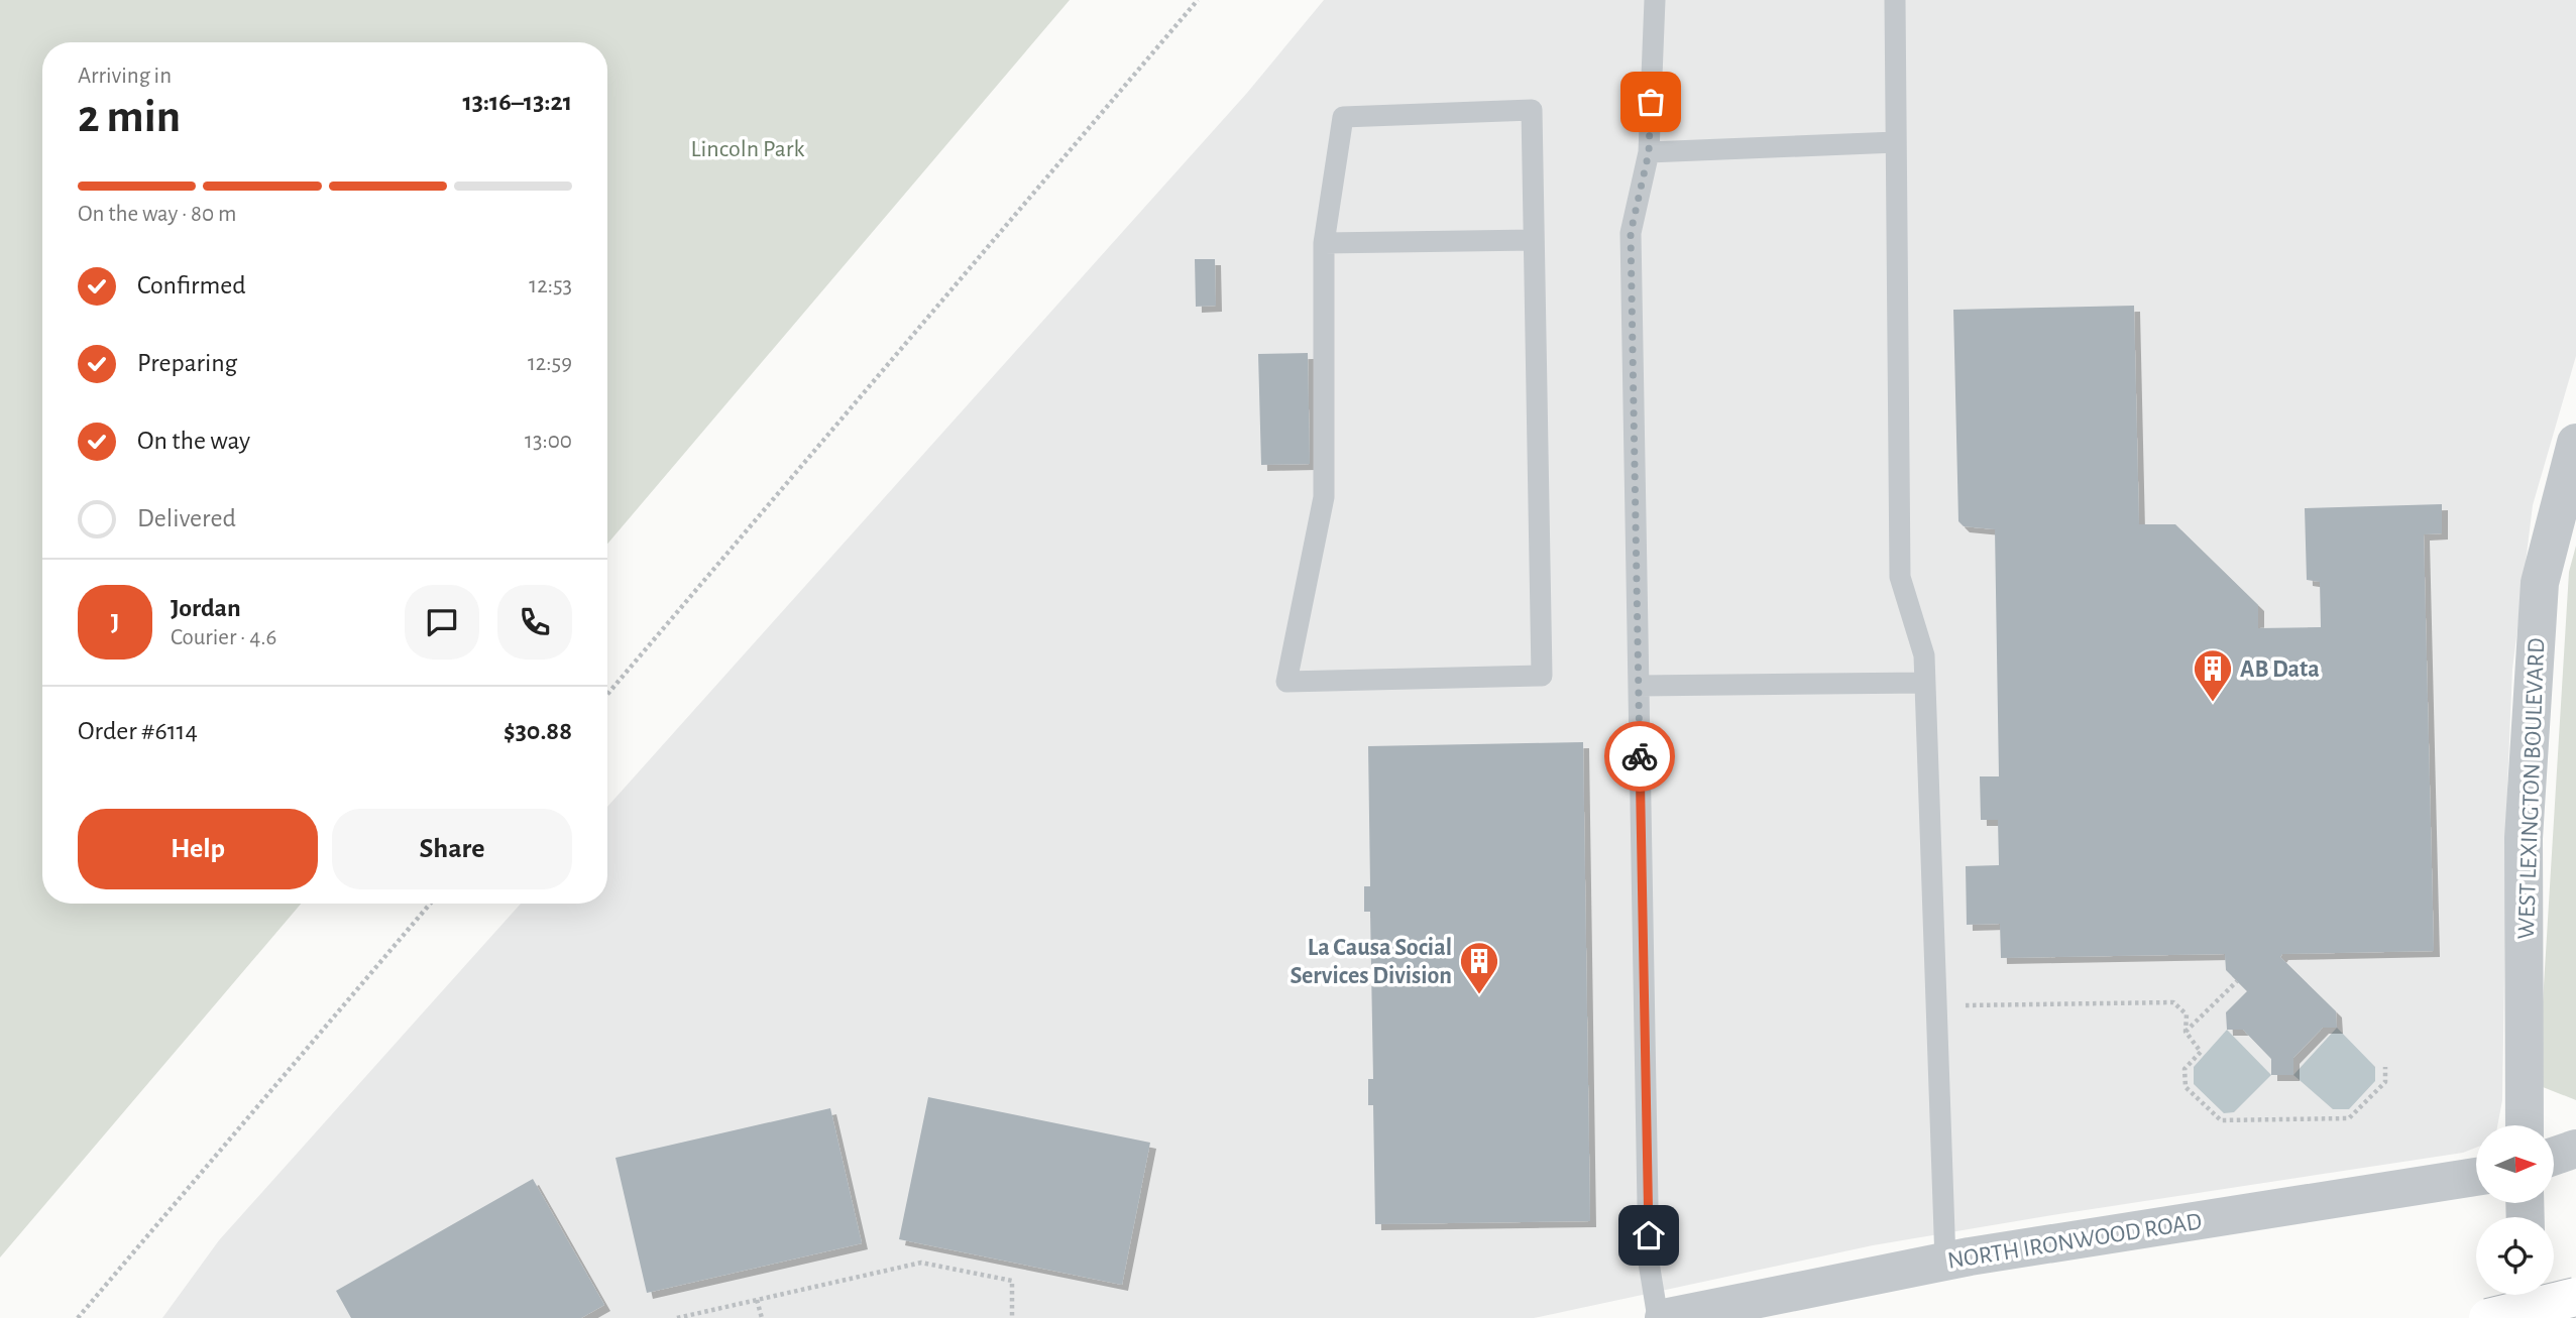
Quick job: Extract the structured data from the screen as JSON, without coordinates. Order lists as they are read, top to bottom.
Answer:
{
  "streets": {
    "street": ["WEST LEXINGTON BOULEVARD", "NORTH IRONWOOD ROAD"]
  },
  "parks": ["Lincoln Park"],
  "places": {
    "building": ["AB Data", "La Causa Social Services Division"]
  },
  "north": "right",
  "page": {
    "heading": ["2 min", "Arriving in", "13:16–13:21"],
    "panel": [
      "Jordan",
      "Courier · 4.6",
      "Order #6114",
      "$30.88"
    ],
    "bar": "On the way · 80 m",
    "list": [
      ["Confirmed", "12:53"],
      ["Preparing", "12:59"],
      ["On the way", "13:00"],
      "Delivered"
    ],
    "round": "J",
    "buttons": ["Help", "Share"]
  }
}
